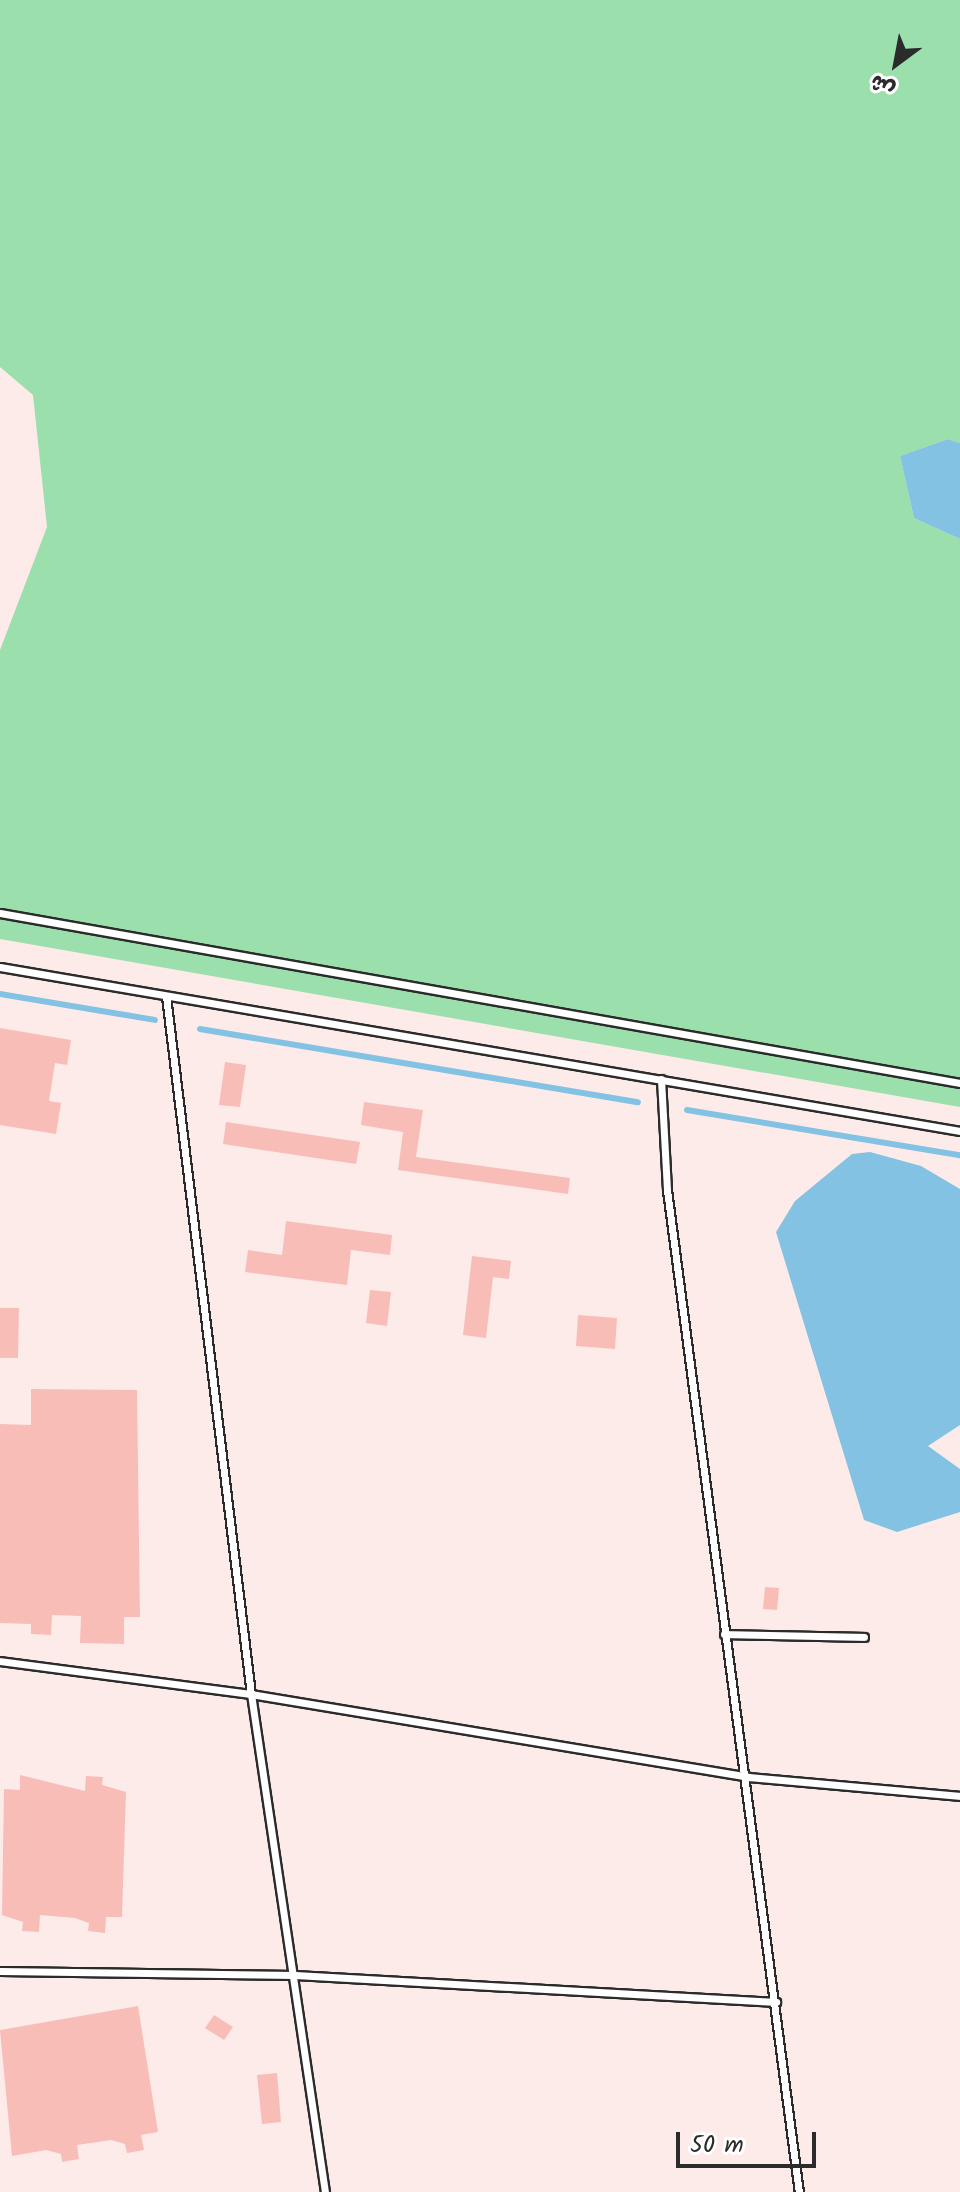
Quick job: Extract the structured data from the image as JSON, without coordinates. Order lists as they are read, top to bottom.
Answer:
{
  "scale_bar": "50 m",
  "north": "bottom left"
}
